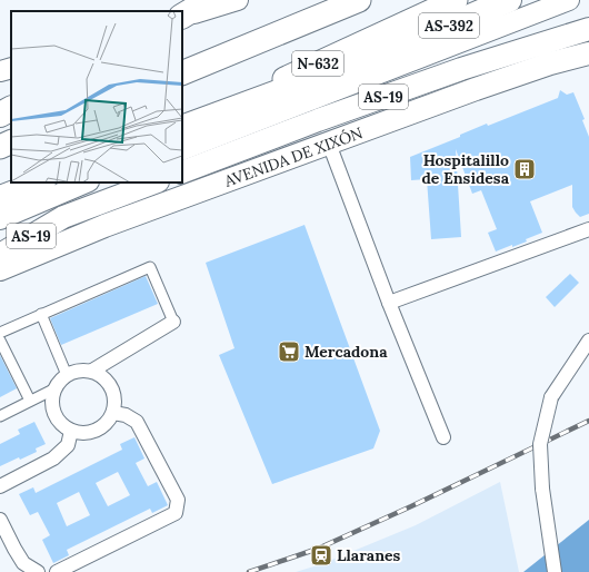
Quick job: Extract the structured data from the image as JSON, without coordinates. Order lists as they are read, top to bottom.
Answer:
{
  "streets": {
    "highway": ["AS-392", "N-632"],
    "main road": ["AS-19", "AVENIDA DE XIXÓN"]
  },
  "places": {
    "building": ["Hospitalillo de Ensidesa"],
    "supermarket": ["Mercadona"],
    "station": ["Llaranes"]
  }
}
